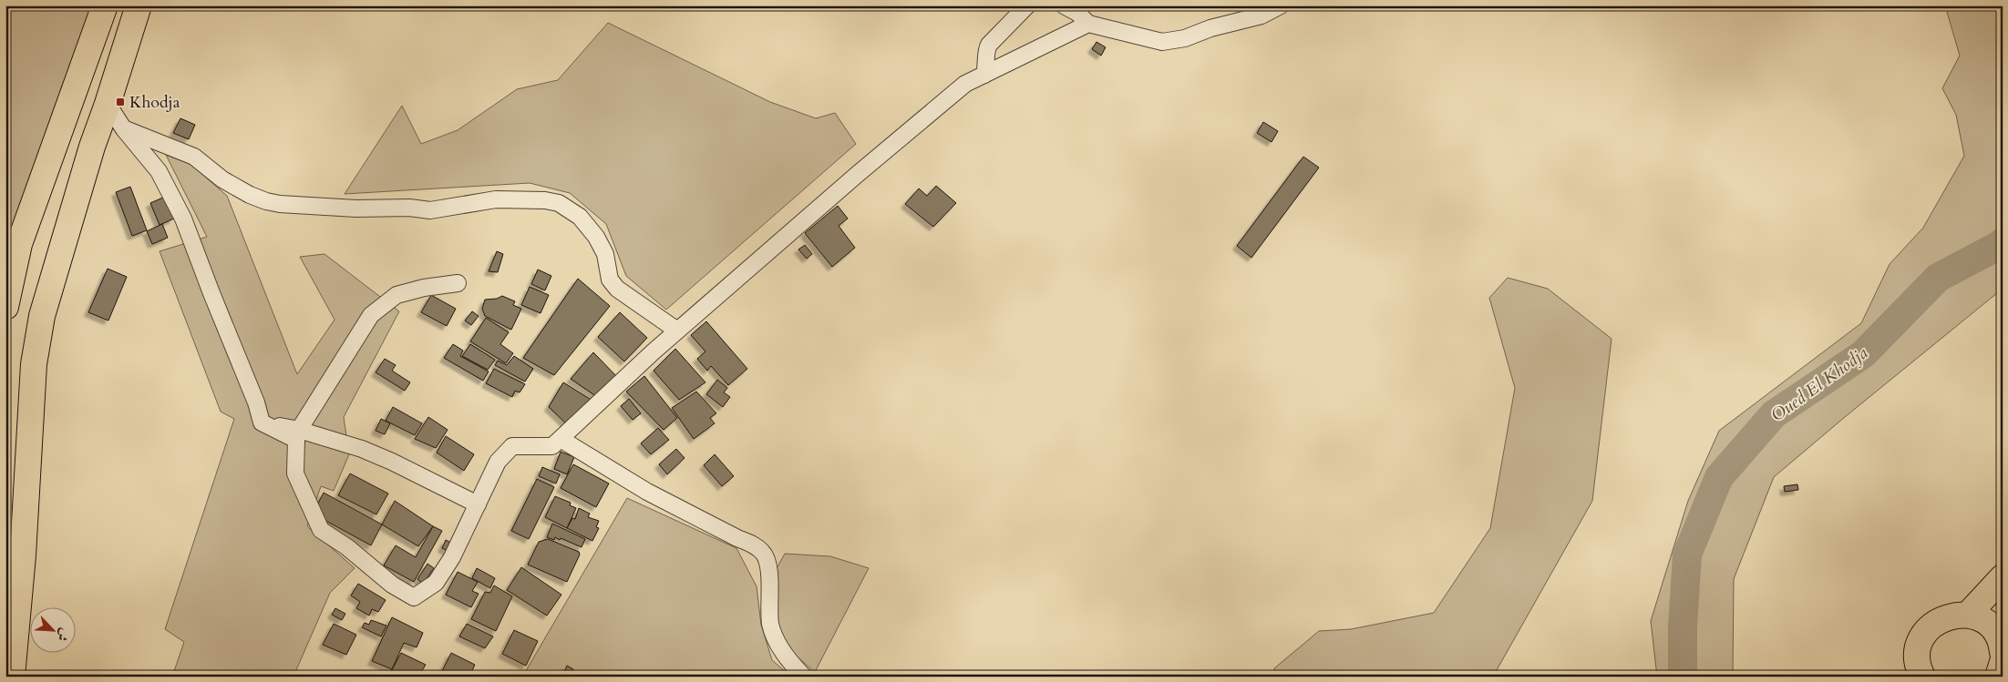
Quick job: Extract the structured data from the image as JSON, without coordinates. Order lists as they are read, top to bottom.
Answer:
{
  "water": ["Oued El Khodja"],
  "places": {
    "transit": ["Khodja"]
  },
  "north": "bottom right"
}
